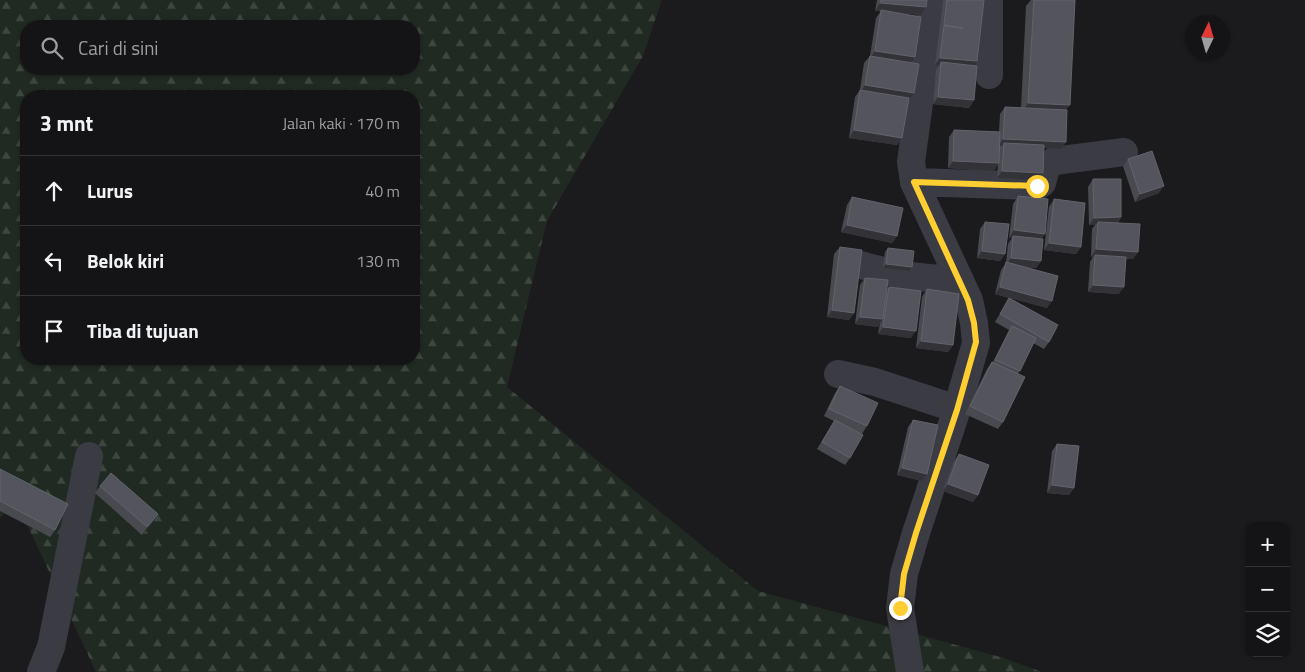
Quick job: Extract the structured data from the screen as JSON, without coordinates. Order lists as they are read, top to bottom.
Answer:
{
  "north": "top",
  "page": {
    "search": "Cari di sini",
    "heading": ["3 mnt", "Jalan kaki · 170 m"],
    "list": [
      ["Lurus", "40 m"],
      ["Belok kiri", "130 m"],
      "Tiba di tujuan"
    ],
    "map_buttons": ["+", "−"]
  }
}
